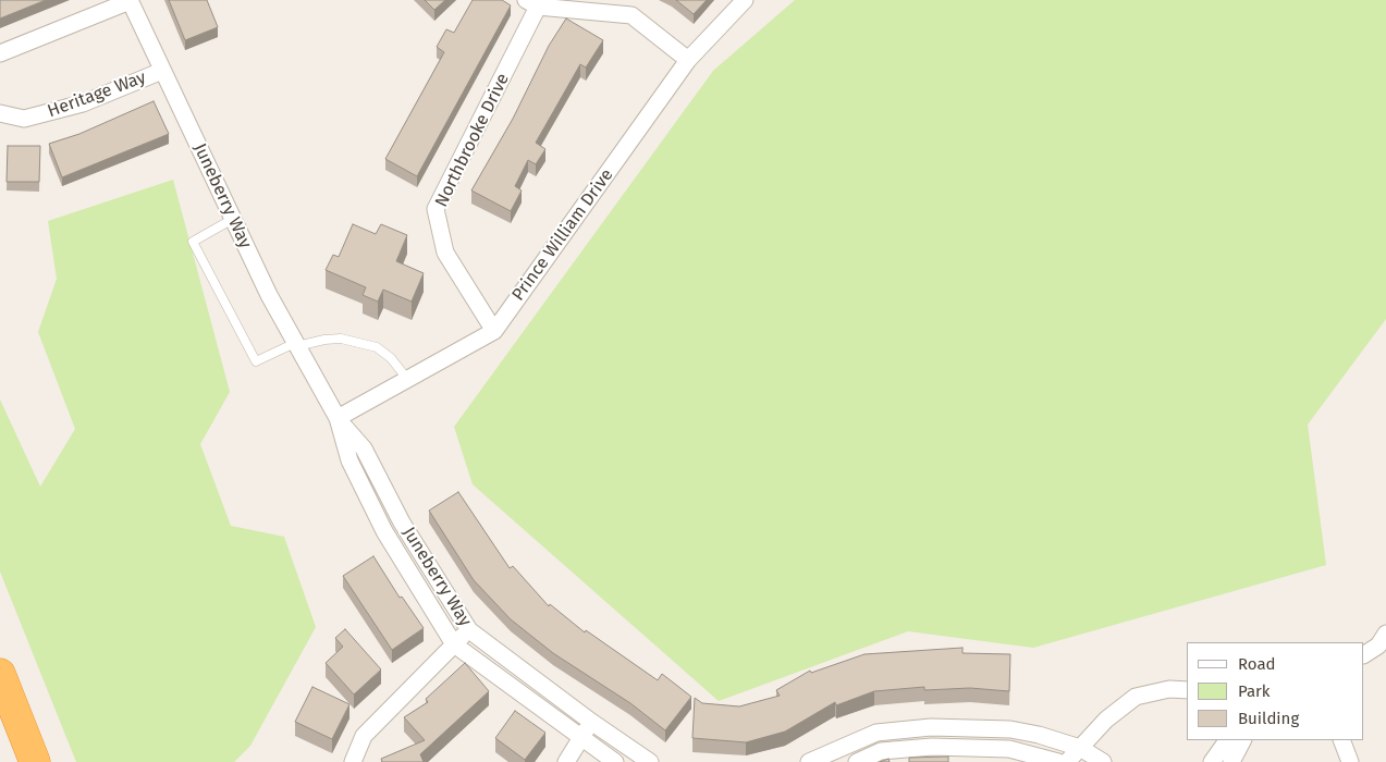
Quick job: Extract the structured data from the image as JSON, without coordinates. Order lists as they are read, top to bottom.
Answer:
{
  "streets": {
    "street": [
      "Heritage Way",
      "Northbrooke Drive",
      "Juneberry Way",
      "Prince William Drive"
    ]
  },
  "crossings": [
    ["Heritage Way", "Juneberry Way"],
    ["Northbrooke Drive", "Prince William Drive"],
    ["Juneberry Way", "Prince William Drive"]
  ],
  "legend": ["Road", "Park", "Building"]
}
